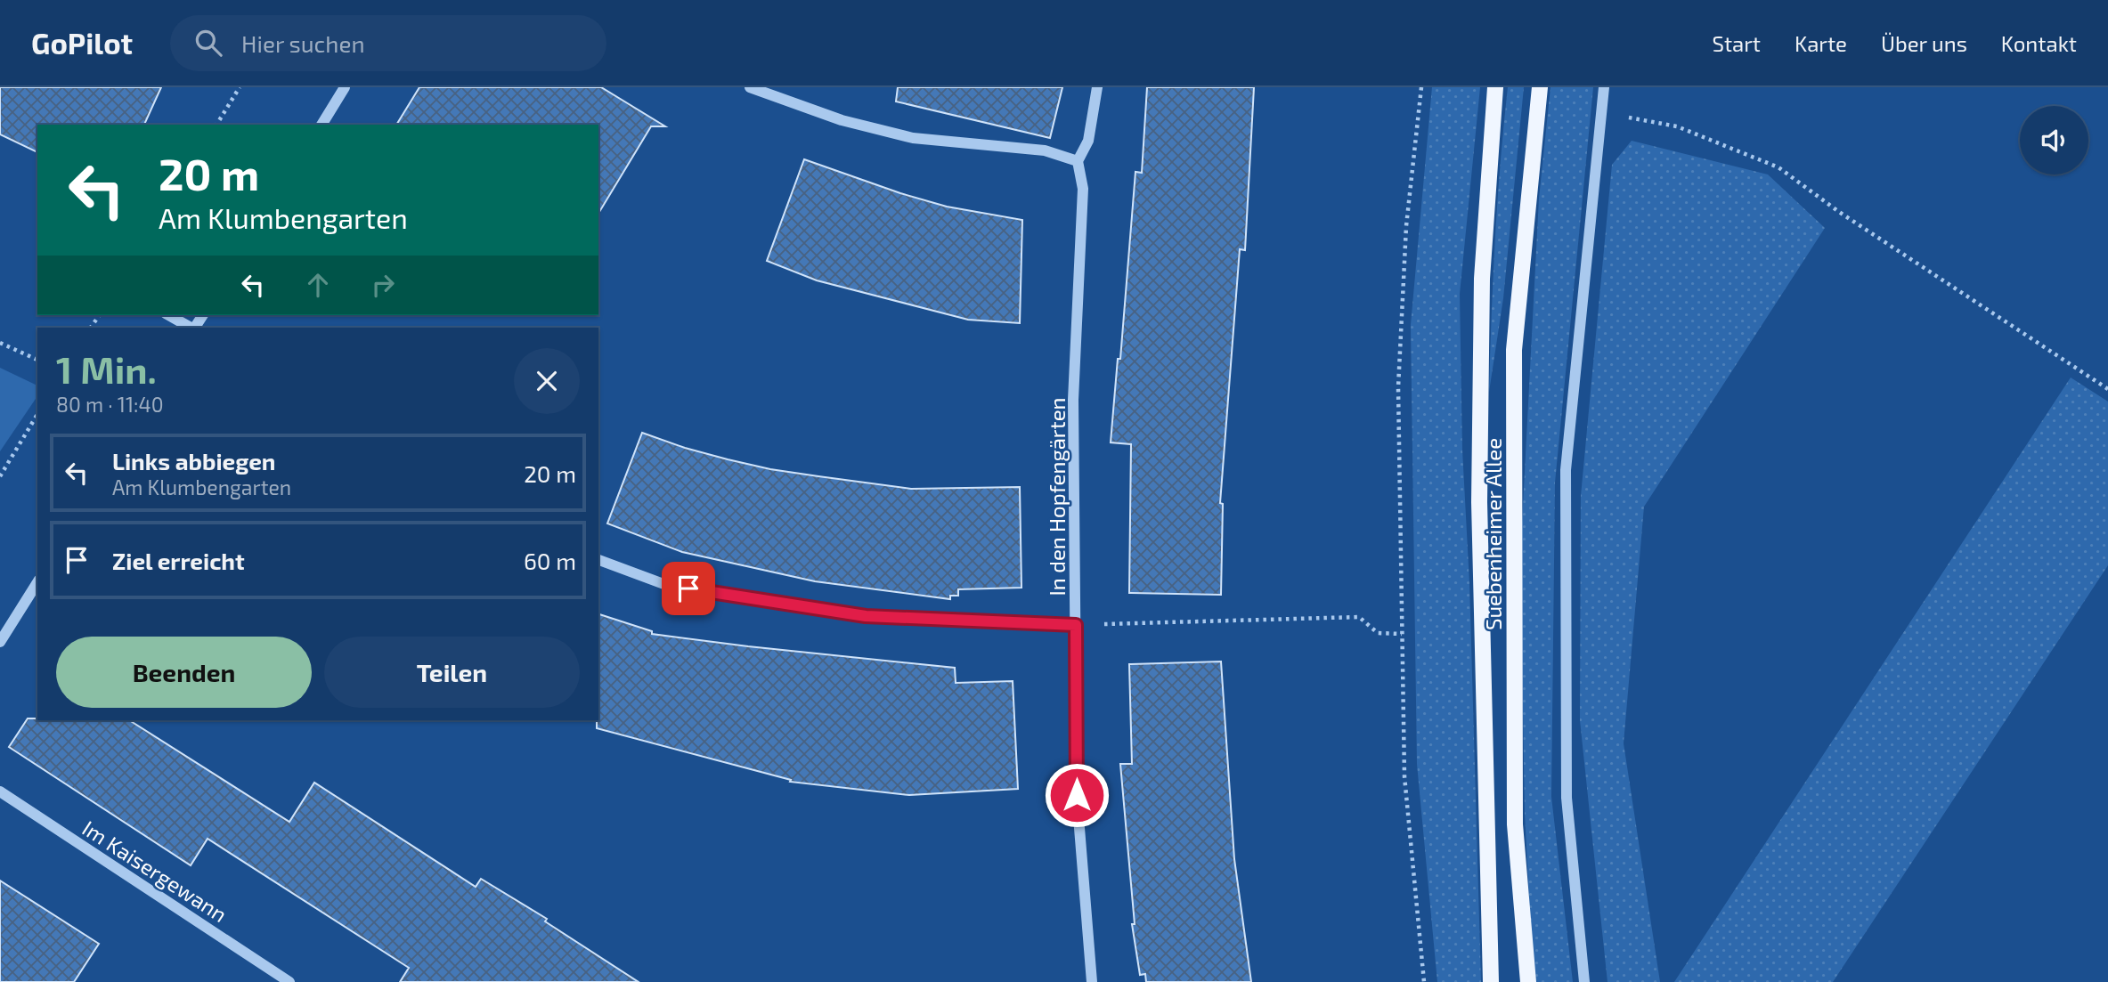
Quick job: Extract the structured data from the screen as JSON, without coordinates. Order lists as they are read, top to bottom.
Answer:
{
  "streets": {
    "main road": ["Suebenheimer Allee"],
    "street": ["In den Hopfengärten", "Im Kaisergewann"]
  },
  "page": {
    "header": "GoPilot",
    "search": "Hier suchen",
    "nav": [
      "Start",
      "Karte",
      "Über uns",
      "Kontakt"
    ],
    "turn": ["20 m", "Am Klumbengarten"],
    "heading": ["1 Min.", "80 m · 11:40"],
    "list": [
      {
        "name": "Links abbiegen",
        "note": "Am Klumbengarten",
        "value": "20 m"
      },
      {
        "name": "Ziel erreicht",
        "value": "60 m"
      }
    ],
    "buttons": ["Beenden", "Teilen"]
  }
}
